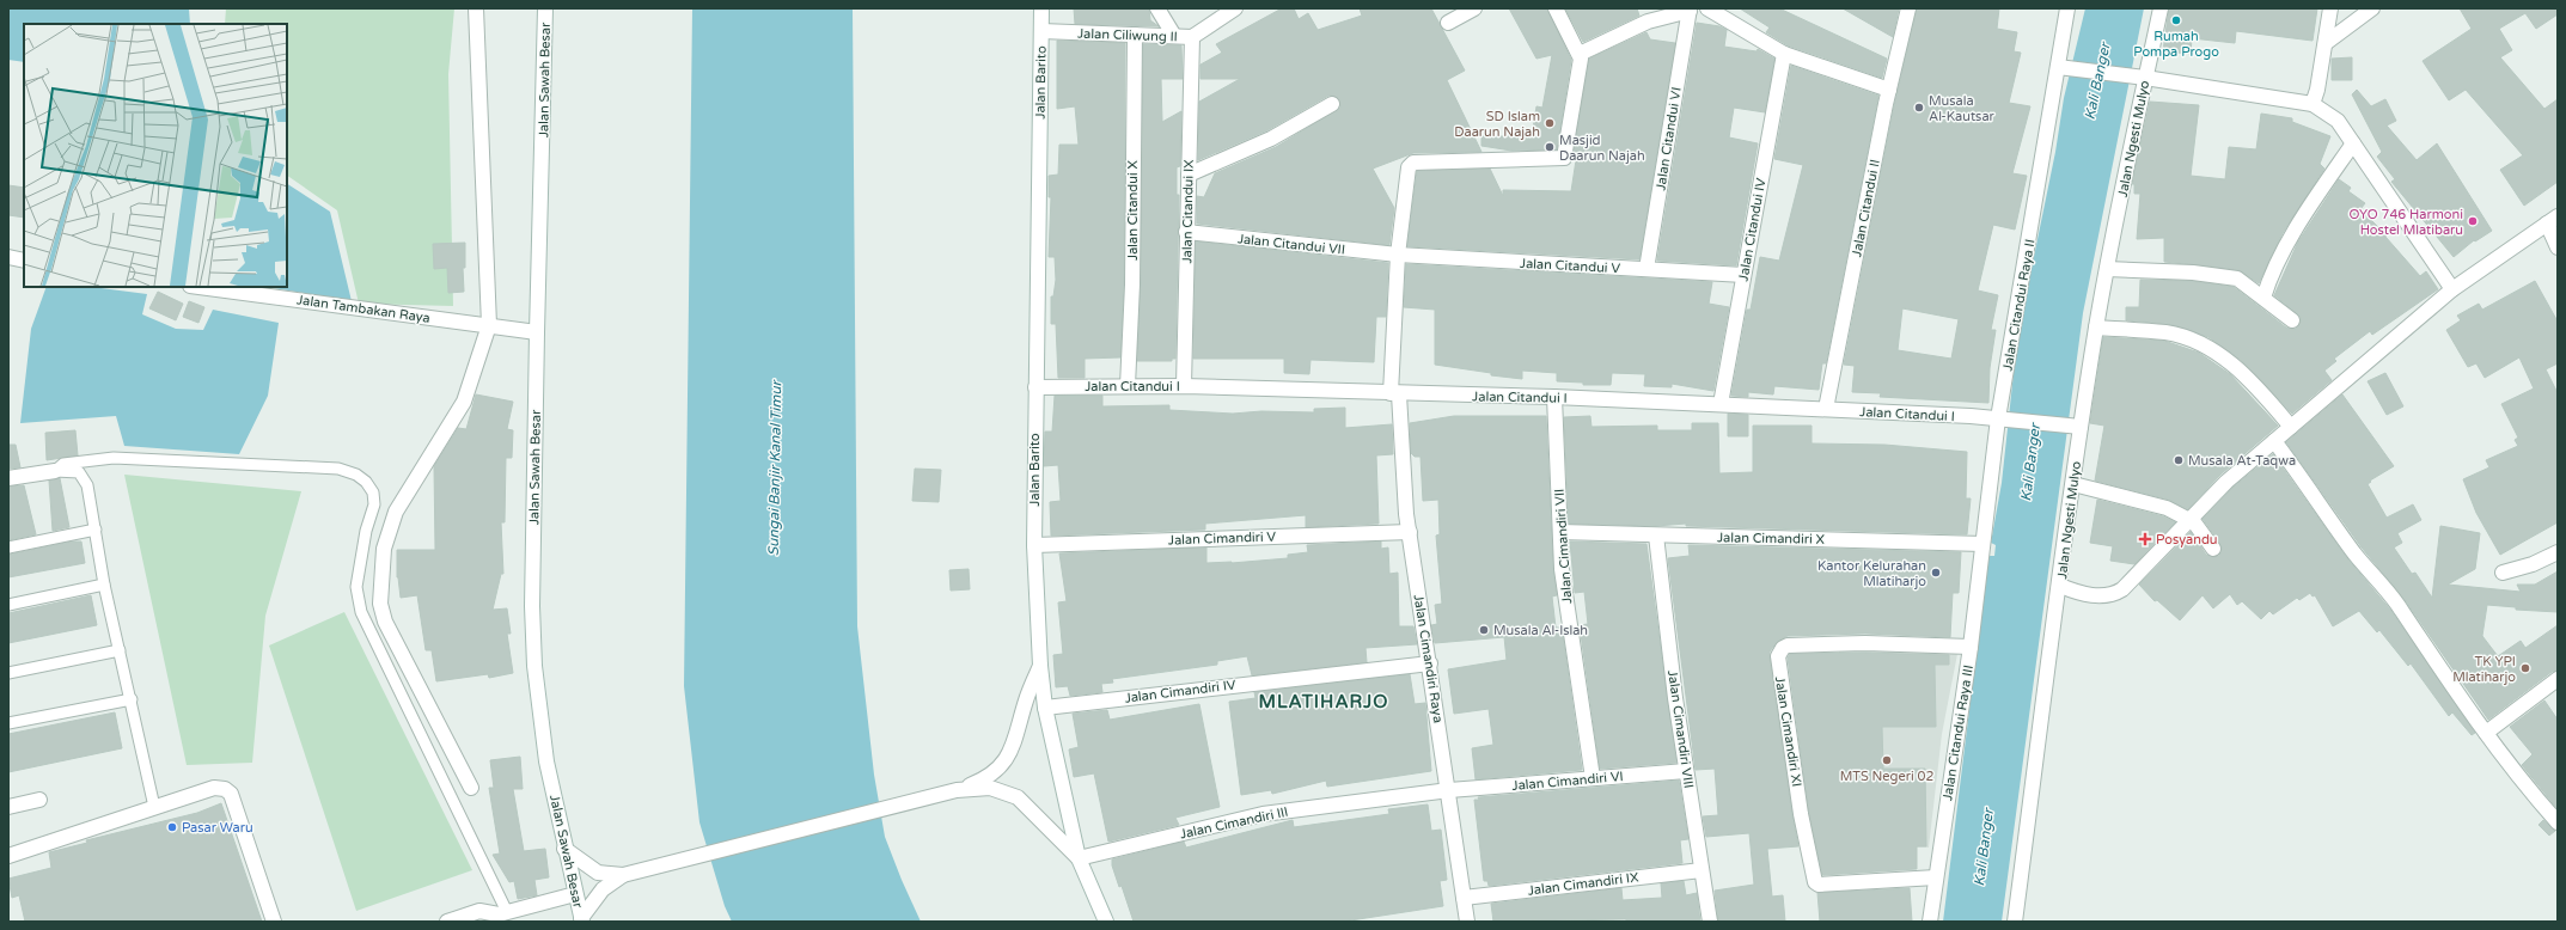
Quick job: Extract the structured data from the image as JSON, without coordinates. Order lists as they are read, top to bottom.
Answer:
{
  "streets": {
    "street": [
      "Jalan Ciliwung II",
      "Jalan Sawah Besar",
      "Jalan Barito",
      "Jalan Citandui VI",
      "Jalan Ngesti Mulyo",
      "Jalan Citandui II",
      "Jalan Citandui X",
      "Jalan Citandui IX",
      "Jalan Citandui IV",
      "Jalan Citandui VII",
      "Jalan Citandui V",
      "Jalan Citandui Raya II",
      "Jalan Tambakan Raya",
      "Jalan Citandui I",
      "Jalan Cimandiri V",
      "Jalan Cimandiri X",
      "Jalan Cimandiri VII",
      "Jalan Cimandiri Raya",
      "Jalan Cimandiri IV",
      "Jalan Cimandiri VIII",
      "Jalan Cimandiri XI",
      "Jalan Citandui Raya III",
      "Jalan Cimandiri VI",
      "Jalan Cimandiri III",
      "Jalan Cimandiri IX"
    ]
  },
  "crossings": [
    ["Jalan Ciliwung II", "Jalan Barito"],
    ["Jalan Ciliwung II", "Jalan Citandui X"],
    ["Jalan Ciliwung II", "Jalan Citandui IX"],
    ["Jalan Sawah Besar", "Jalan Tambakan Raya"],
    ["Jalan Barito", "Jalan Citandui I"],
    ["Jalan Barito", "Jalan Cimandiri V"],
    ["Jalan Barito", "Jalan Cimandiri IV"],
    ["Jalan Barito", "Jalan Cimandiri III"],
    ["Jalan Citandui VI", "Jalan Citandui V"],
    ["Jalan Ngesti Mulyo", "Jalan Citandui I"],
    ["Jalan Citandui II", "Jalan Citandui I"],
    ["Jalan Citandui X", "Jalan Citandui I"],
    ["Jalan Citandui IX", "Jalan Citandui VII"],
    ["Jalan Citandui IX", "Jalan Citandui I"],
    ["Jalan Citandui IV", "Jalan Citandui V"],
    ["Jalan Citandui IV", "Jalan Citandui I"],
    ["Jalan Citandui VII", "Jalan Citandui V"],
    ["Jalan Citandui VII", "Jalan Cimandiri Raya"],
    ["Jalan Citandui V", "Jalan Cimandiri Raya"],
    ["Jalan Citandui Raya II", "Jalan Citandui I"],
    ["Jalan Citandui Raya II", "Jalan Cimandiri X"],
    ["Jalan Citandui Raya II", "Jalan Citandui Raya III"],
    ["Jalan Citandui I", "Jalan Cimandiri VII"],
    ["Jalan Citandui I", "Jalan Cimandiri Raya"],
    ["Jalan Cimandiri V", "Jalan Cimandiri Raya"],
    ["Jalan Cimandiri X", "Jalan Cimandiri VII"],
    ["Jalan Cimandiri X", "Jalan Cimandiri VIII"],
    ["Jalan Cimandiri X", "Jalan Citandui Raya III"],
    ["Jalan Cimandiri VII", "Jalan Cimandiri VI"],
    ["Jalan Cimandiri Raya", "Jalan Cimandiri IV"],
    ["Jalan Cimandiri Raya", "Jalan Cimandiri VI"],
    ["Jalan Cimandiri Raya", "Jalan Cimandiri III"],
    ["Jalan Cimandiri Raya", "Jalan Cimandiri IX"],
    ["Jalan Cimandiri VIII", "Jalan Cimandiri VI"],
    ["Jalan Cimandiri VIII", "Jalan Cimandiri IX"],
    ["Jalan Cimandiri XI", "Jalan Citandui Raya III"],
    ["Jalan Cimandiri VI", "Jalan Cimandiri III"]
  ],
  "districts": ["MLATIHARJO"],
  "water": ["Kali Banger", "Sungai Banjir Kanal Timur"],
  "places": {
    "other": [
      "Rumah Pompa Progo",
      "Musala Al-Kautsar",
      "SD Islam Daarun Najah",
      "Masjid Daarun Najah",
      "OYO 746 Harmoni Hostel Mlatibaru",
      "Musala At-Taqwa",
      "Kantor Kelurahan Mlatiharjo",
      "Musala Al-Islah",
      "TK YPI Mlatiharjo",
      "MTS Negeri 02",
      "Pasar Waru"
    ],
    "health": ["Posyandu"]
  }
}
